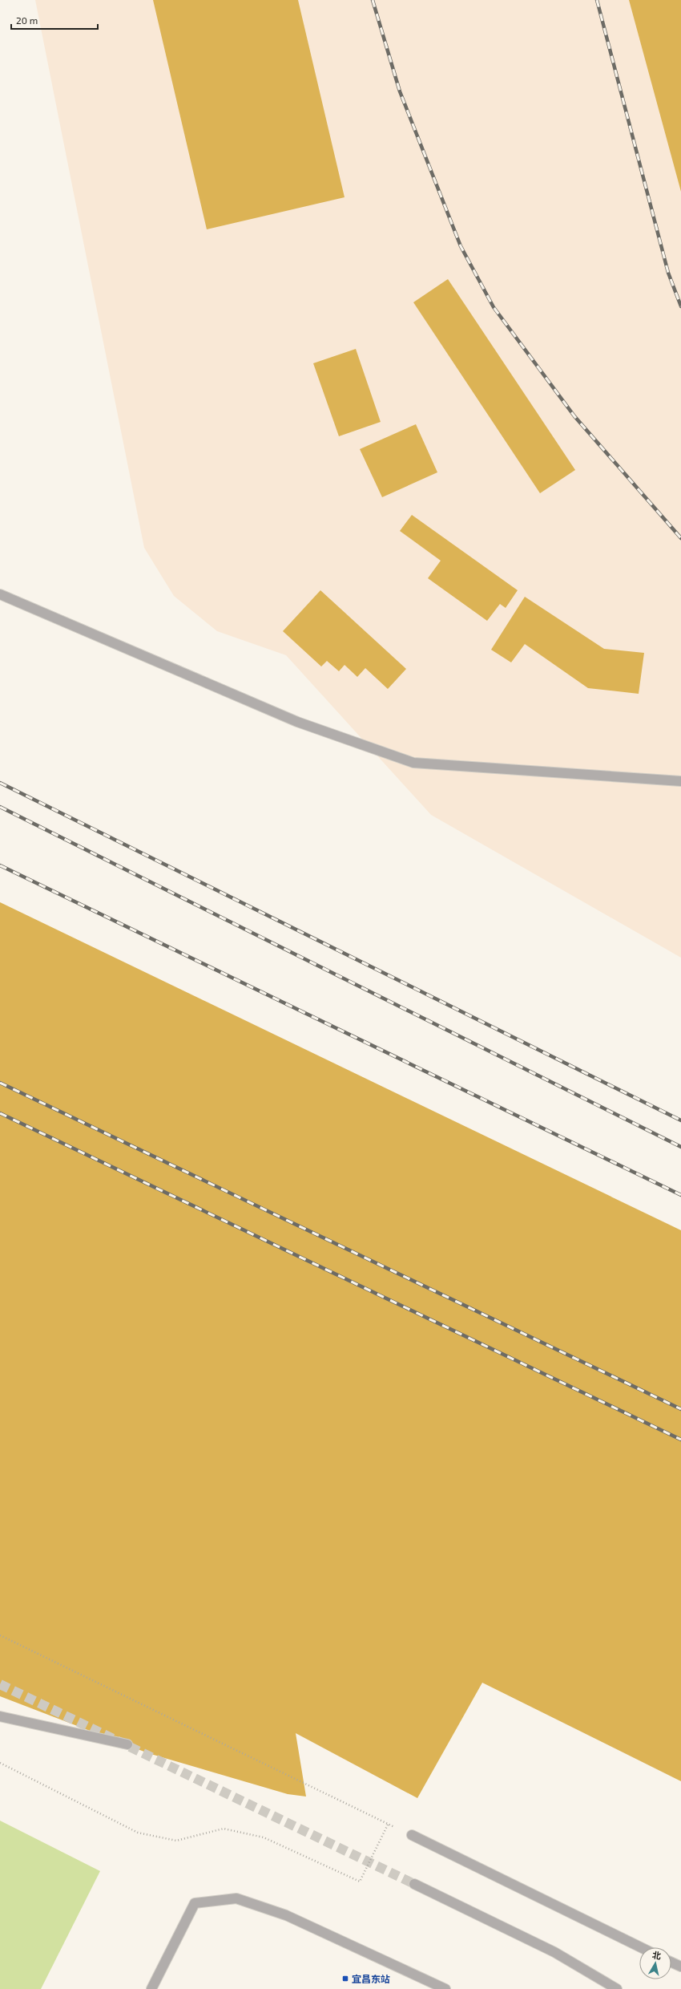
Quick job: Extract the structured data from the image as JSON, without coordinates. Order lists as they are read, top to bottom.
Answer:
{
  "places": {
    "transit": ["宜昌东站"]
  },
  "scale_bar": "20 m",
  "north": "top"
}
